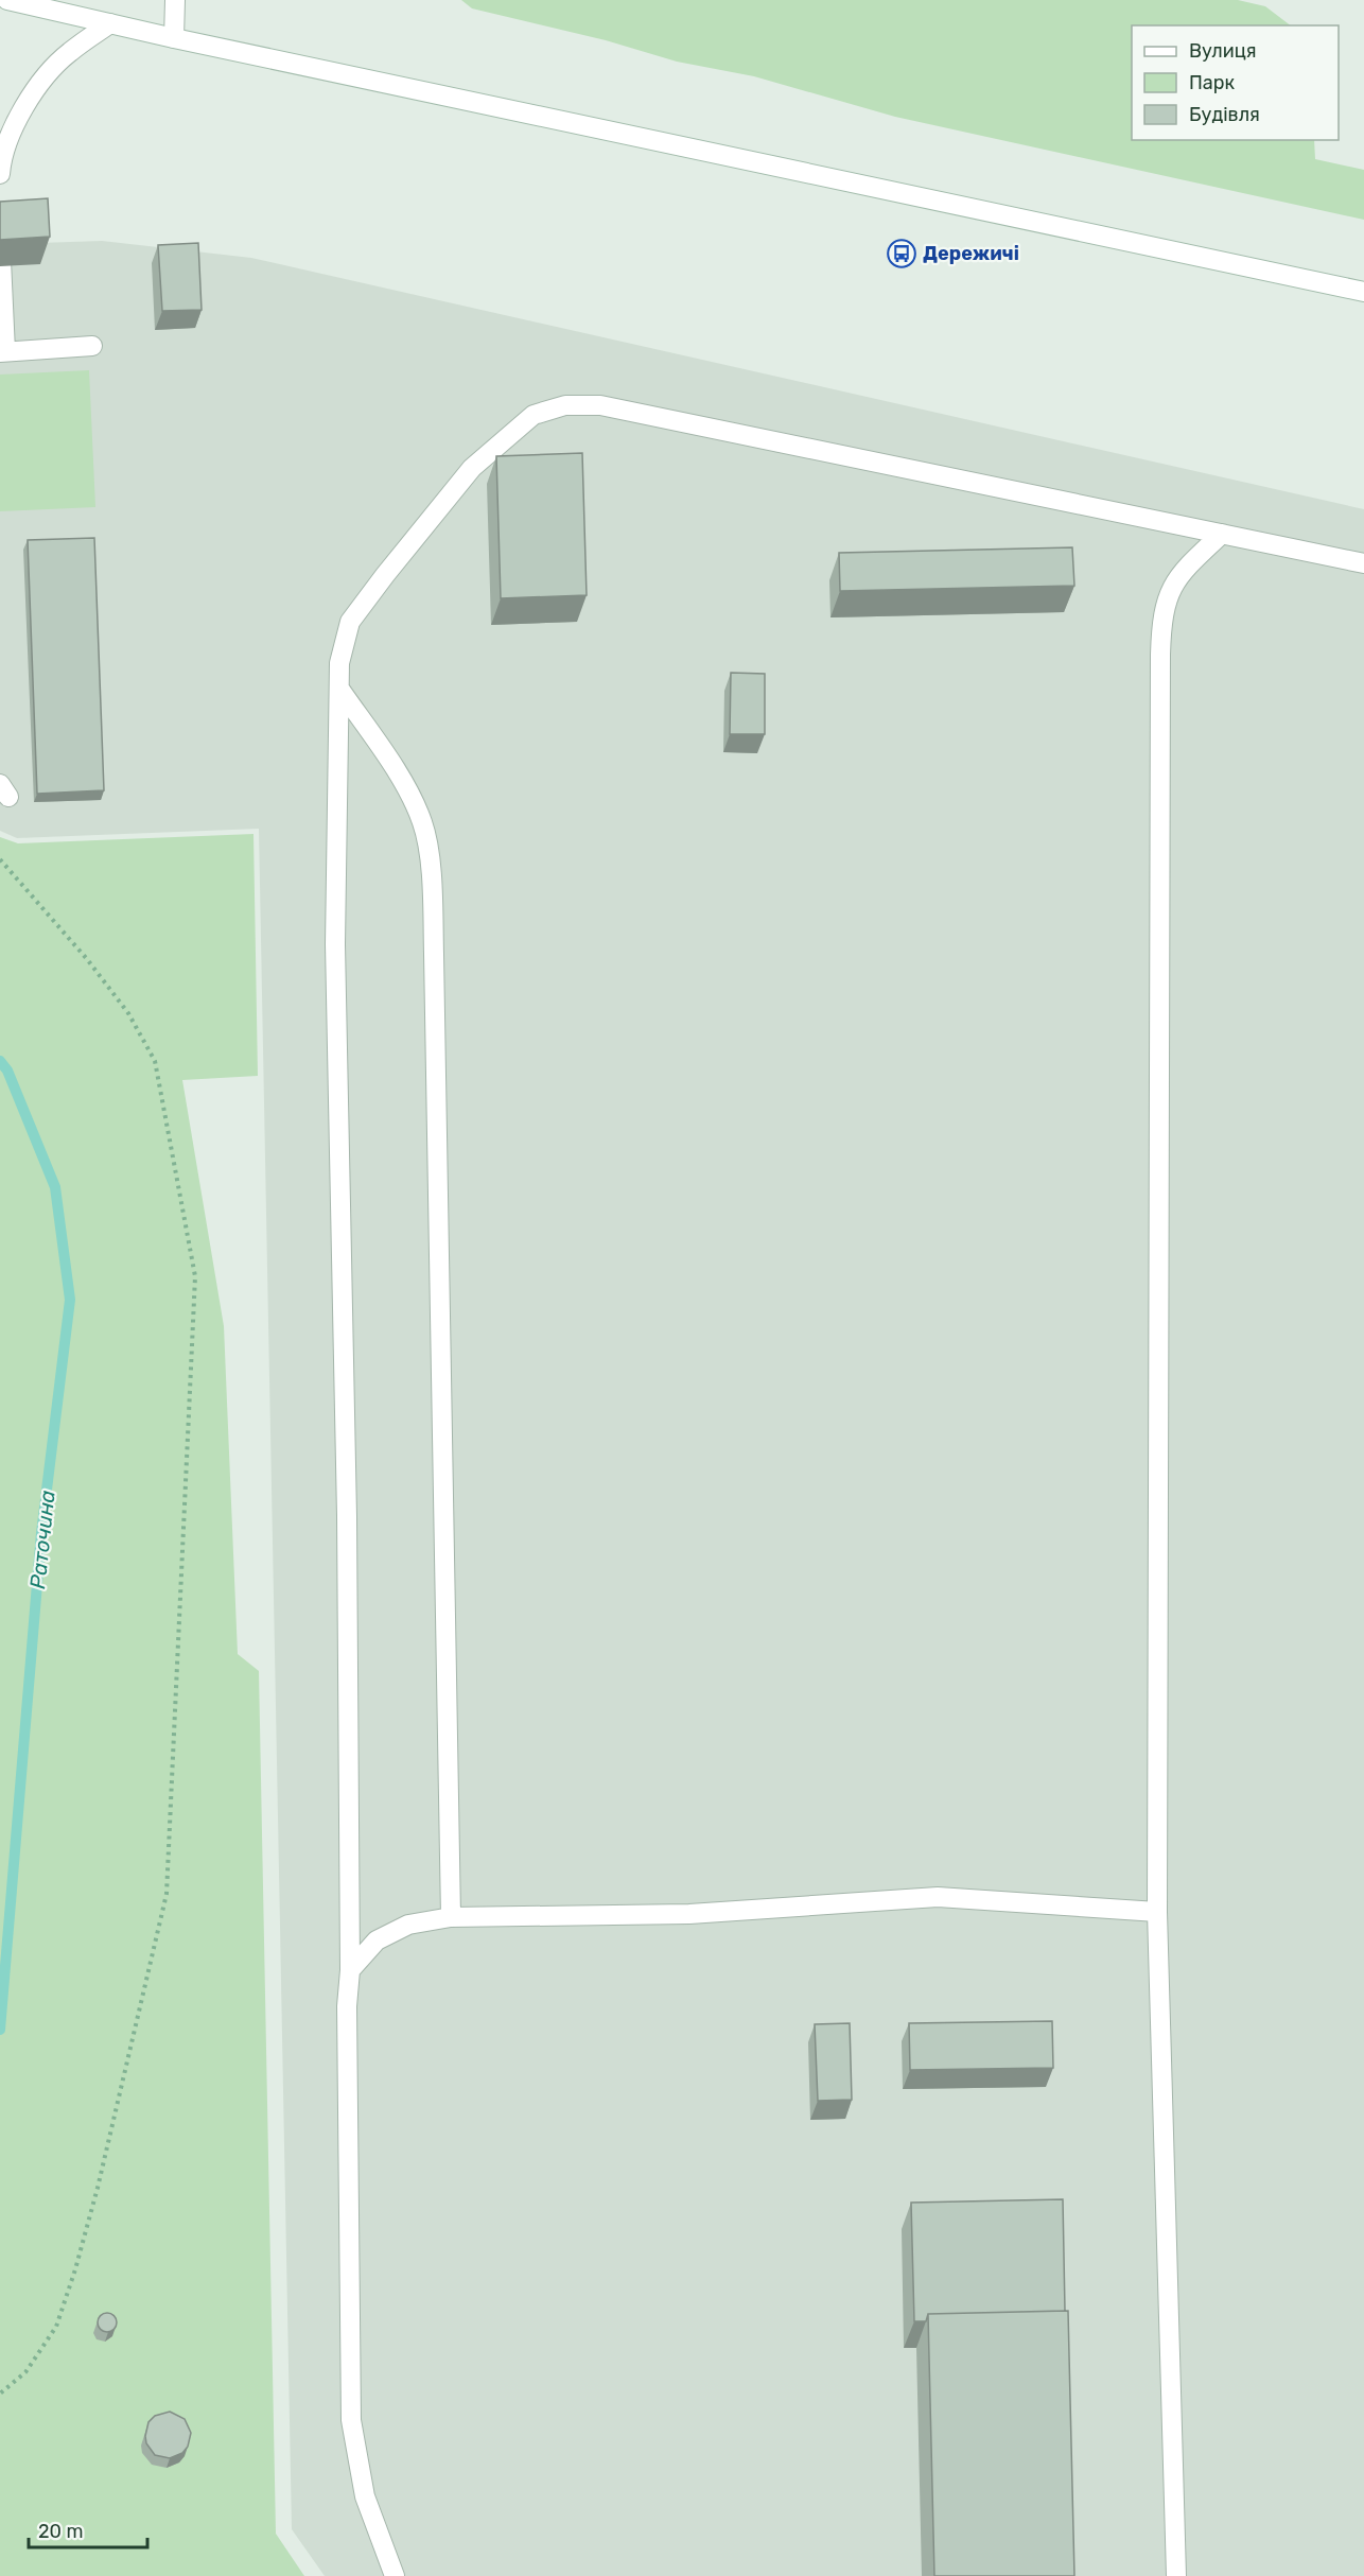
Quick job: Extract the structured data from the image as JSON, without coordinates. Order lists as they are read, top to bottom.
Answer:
{
  "water": ["Раточина"],
  "places": {
    "bus stop": ["Дережичі"]
  },
  "legend": ["Вулиця", "Парк", "Будівля"],
  "scale_bar": "20 m"
}
